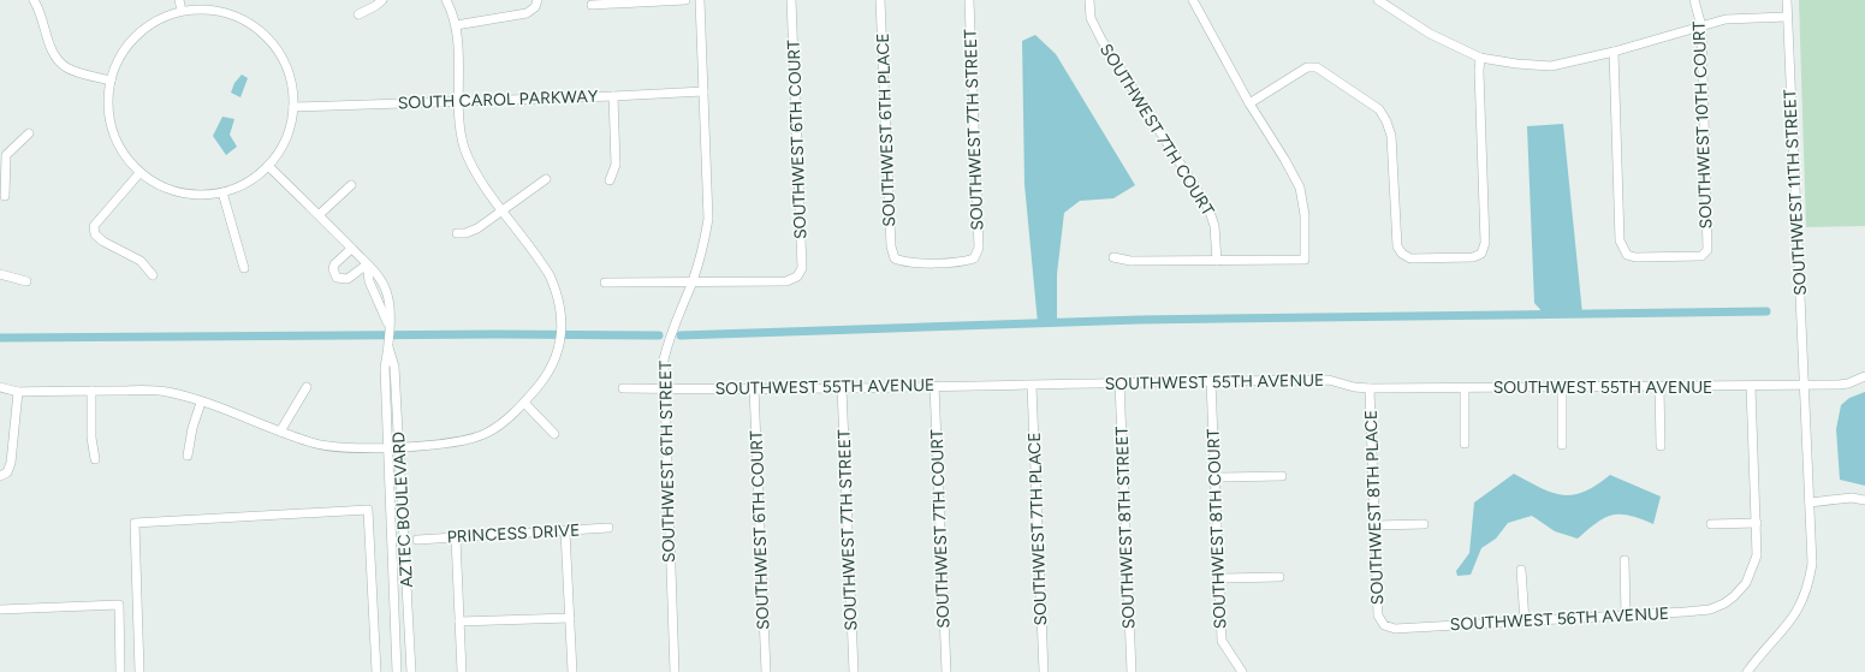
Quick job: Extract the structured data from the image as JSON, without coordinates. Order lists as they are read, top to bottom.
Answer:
{
  "streets": {
    "street": [
      "SOUTH CAROL PARKWAY",
      "SOUTHWEST 10TH COURT",
      "SOUTHWEST 6TH PLACE",
      "SOUTHWEST 7TH STREET",
      "SOUTHWEST 7TH COURT",
      "SOUTHWEST 6TH COURT",
      "SOUTHWEST 11TH STREET",
      "SOUTHWEST 55TH AVENUE",
      "SOUTHWEST 6TH STREET",
      "SOUTHWEST 8TH PLACE",
      "AZTEC BOULEVARD",
      "SOUTHWEST 8TH STREET",
      "SOUTHWEST 7TH PLACE",
      "SOUTHWEST 8TH COURT",
      "PRINCESS DRIVE",
      "SOUTHWEST 56TH AVENUE"
    ]
  },
  "crossings": [
    ["SOUTH CAROL PARKWAY", "SOUTHWEST 6TH STREET"],
    ["SOUTHWEST 6TH PLACE", "SOUTHWEST 7TH STREET"],
    ["SOUTHWEST 7TH STREET", "SOUTHWEST 55TH AVENUE"],
    ["SOUTHWEST 7TH COURT", "SOUTHWEST 55TH AVENUE"],
    ["SOUTHWEST 6TH COURT", "SOUTHWEST 55TH AVENUE"],
    ["SOUTHWEST 6TH COURT", "SOUTHWEST 6TH STREET"],
    ["SOUTHWEST 11TH STREET", "SOUTHWEST 55TH AVENUE"],
    ["SOUTHWEST 55TH AVENUE", "SOUTHWEST 6TH STREET"],
    ["SOUTHWEST 55TH AVENUE", "SOUTHWEST 8TH PLACE"],
    ["SOUTHWEST 55TH AVENUE", "SOUTHWEST 8TH STREET"],
    ["SOUTHWEST 55TH AVENUE", "SOUTHWEST 7TH PLACE"],
    ["SOUTHWEST 55TH AVENUE", "SOUTHWEST 8TH COURT"],
    ["SOUTHWEST 8TH PLACE", "SOUTHWEST 56TH AVENUE"]
  ]
}
